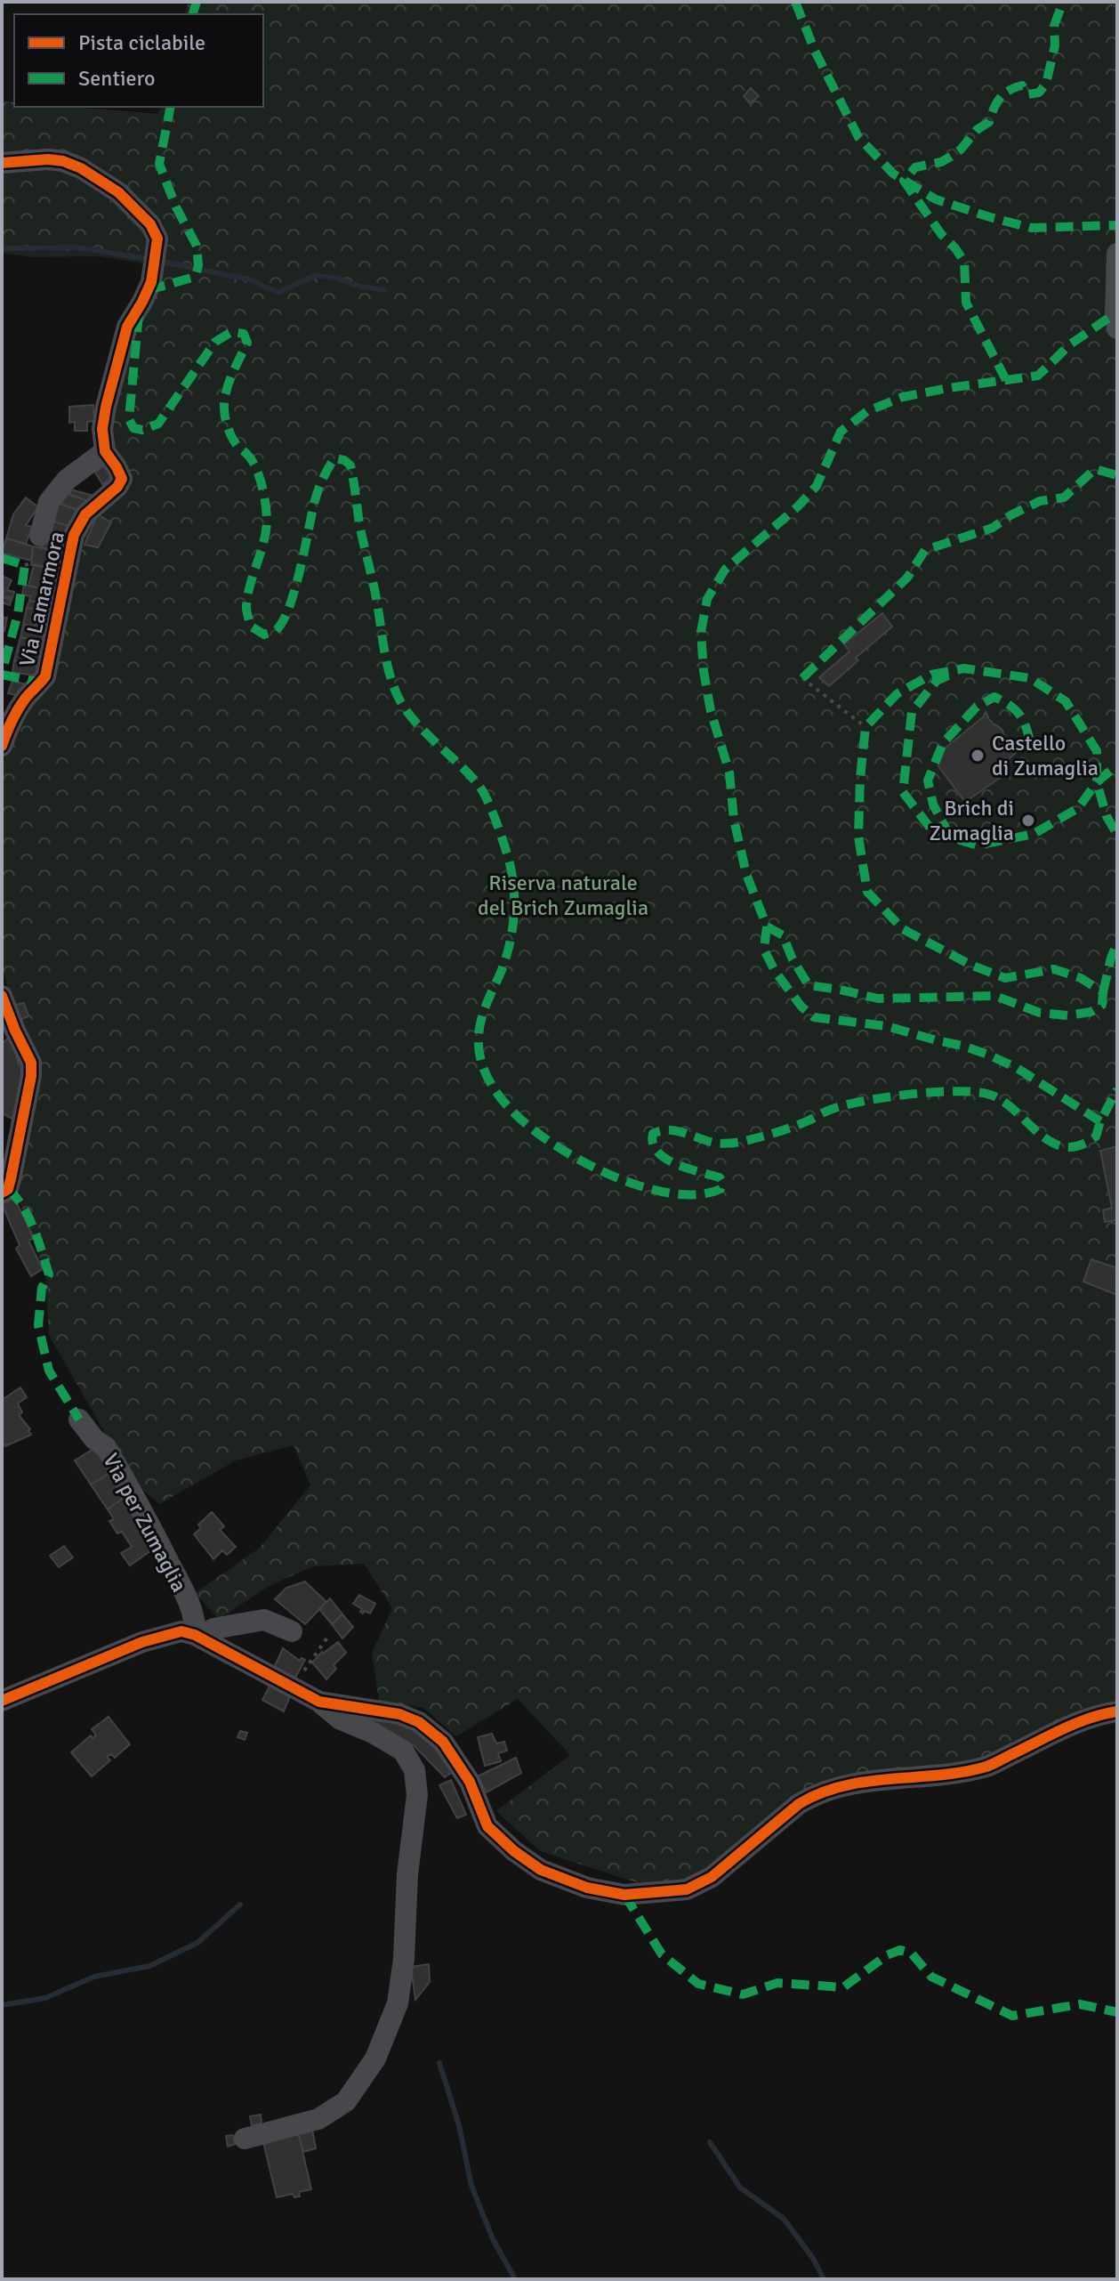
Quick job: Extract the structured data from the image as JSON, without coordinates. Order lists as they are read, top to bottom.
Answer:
{
  "streets": {
    "street": ["Via Lamarmora", "Via per Zumaglia"]
  },
  "parks": ["Riserva naturale del Brich Zumaglia"],
  "places": ["Castello di Zumaglia", "Brich di Zumaglia"],
  "legend": ["Pista ciclabile", "Sentiero"]
}
